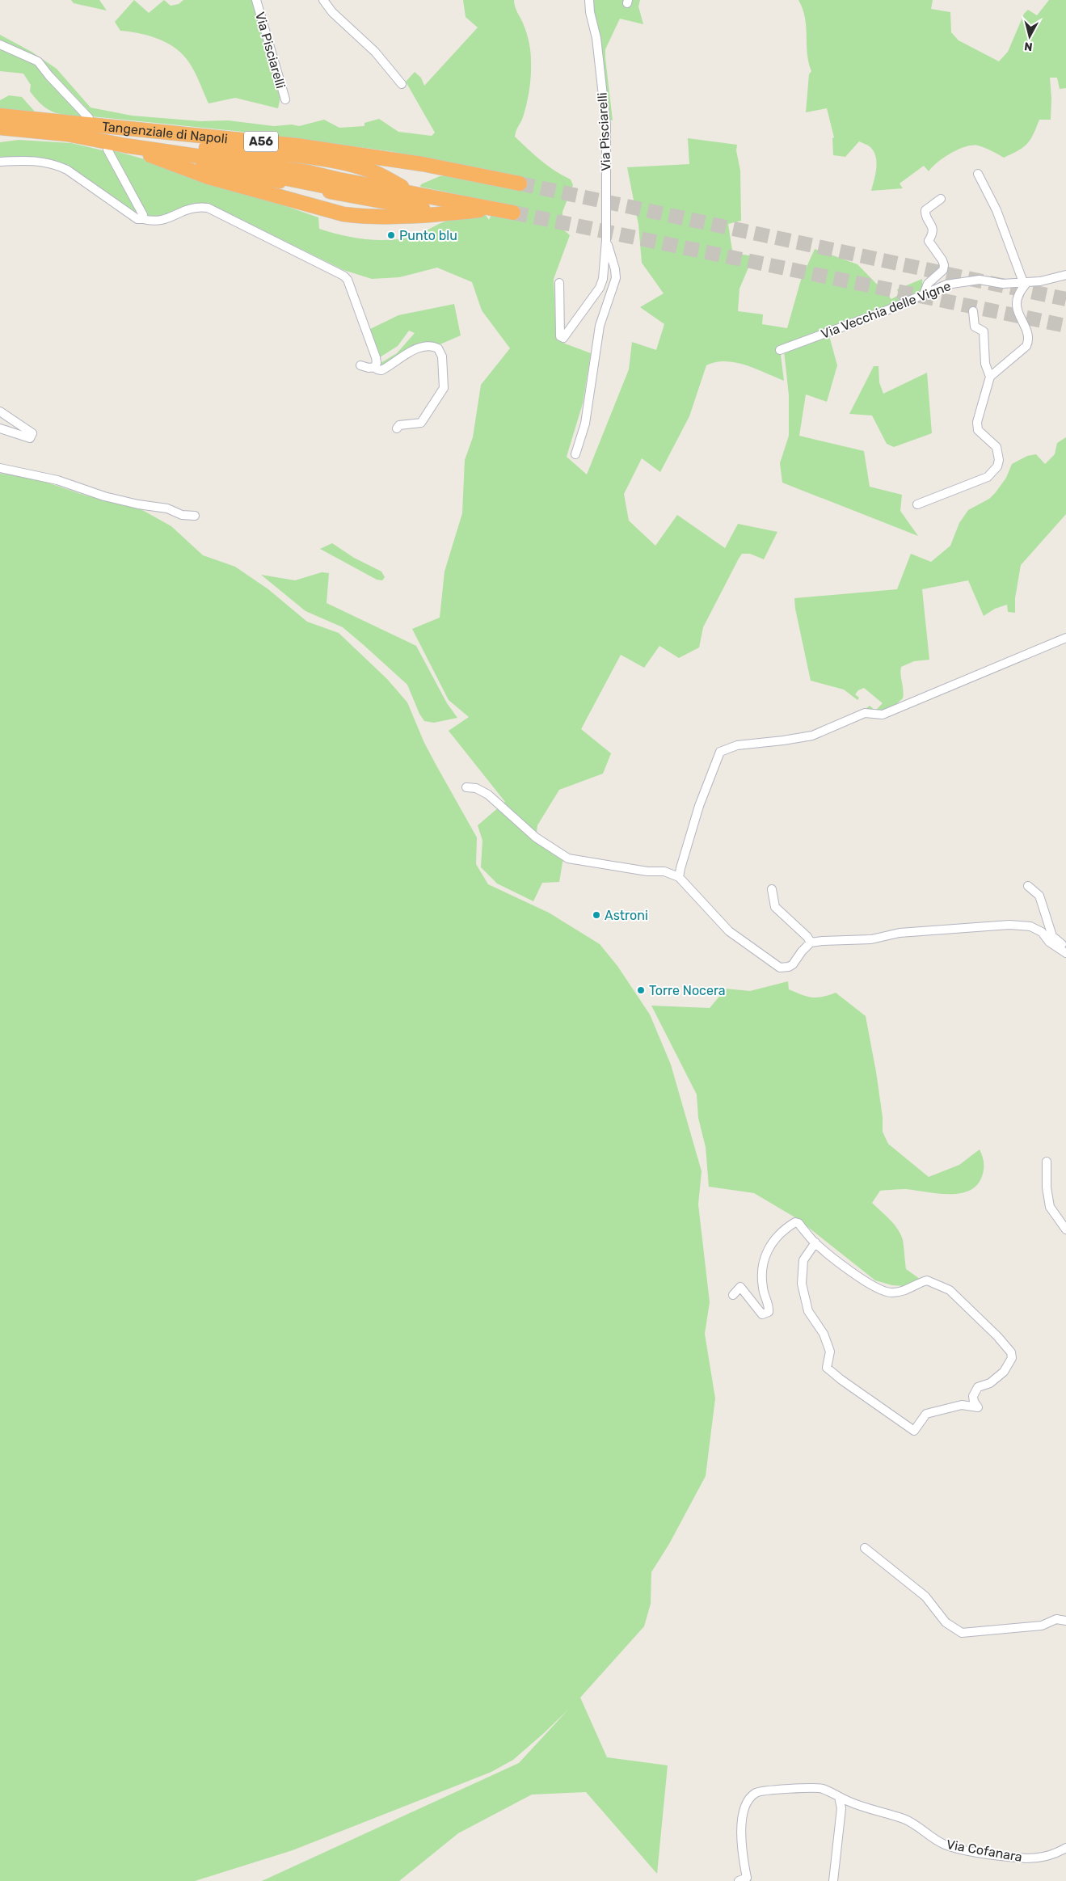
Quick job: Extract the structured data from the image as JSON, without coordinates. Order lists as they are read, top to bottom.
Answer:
{
  "streets": {
    "highway": ["Tangenziale di Napoli", "A56"],
    "street": ["Via Pisciarelli", "Via Vecchia delle Vigne", "Via Cofanara"]
  },
  "places": ["Punto blu", "Astroni", "Torre Nocera"],
  "north": "bottom"
}
